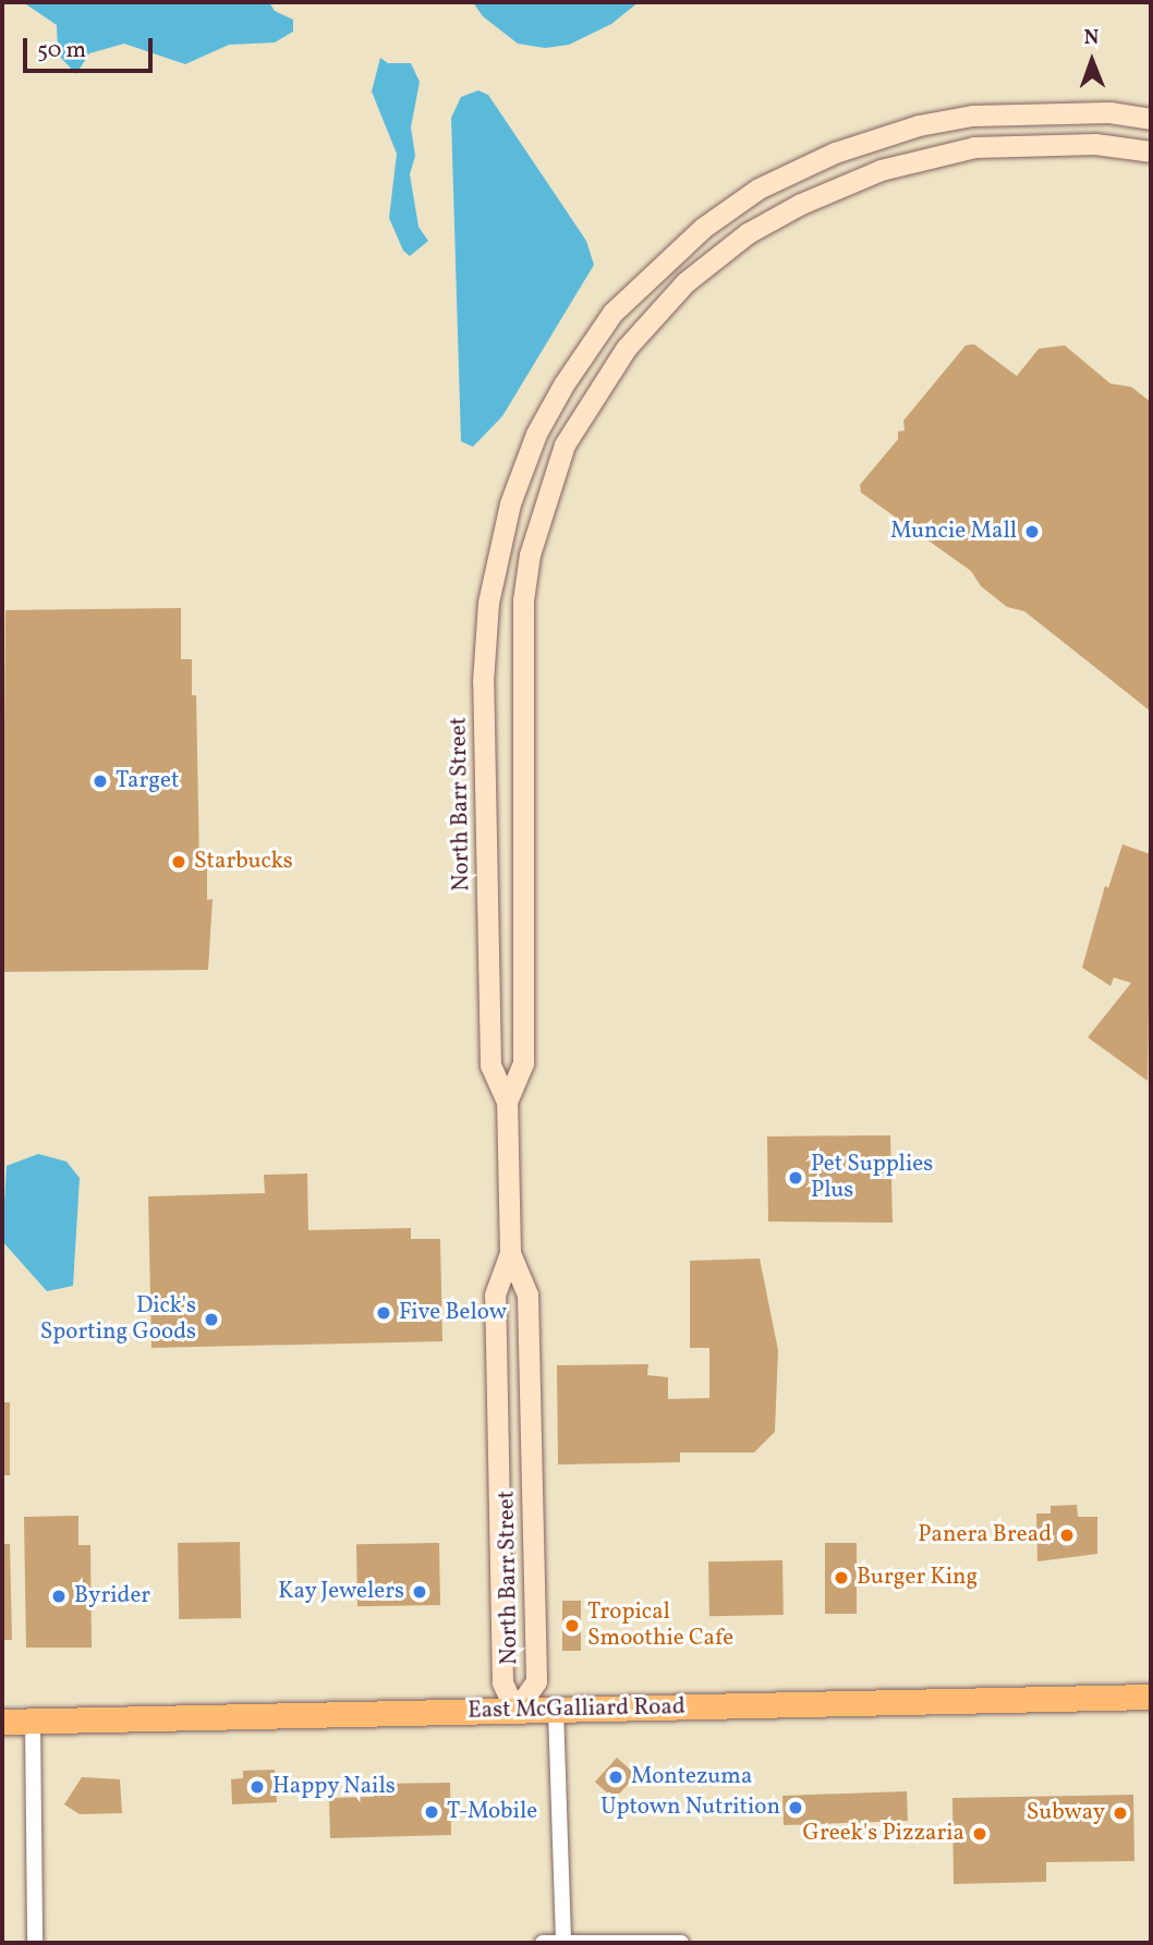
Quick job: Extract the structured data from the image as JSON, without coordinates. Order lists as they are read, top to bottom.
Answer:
{
  "streets": {
    "main road": ["East McGalliard Road"],
    "street": ["North Barr Street"]
  },
  "crossings": [
    ["North Barr Street", "East McGalliard Road"]
  ],
  "places": [
    "Muncie Mall",
    "Target",
    "Starbucks",
    "Pet Supplies Plus",
    "Five Below",
    "Dick's Sporting Goods",
    "Panera Bread",
    "Burger King",
    "Kay Jewelers",
    "Byrider",
    "Tropical Smoothie Cafe",
    "Montezuma",
    "Happy Nails",
    "Uptown Nutrition",
    "T-Mobile",
    "Subway",
    "Greek's Pizzaria"
  ],
  "scale_bar": "50 m",
  "north": "top"
}
